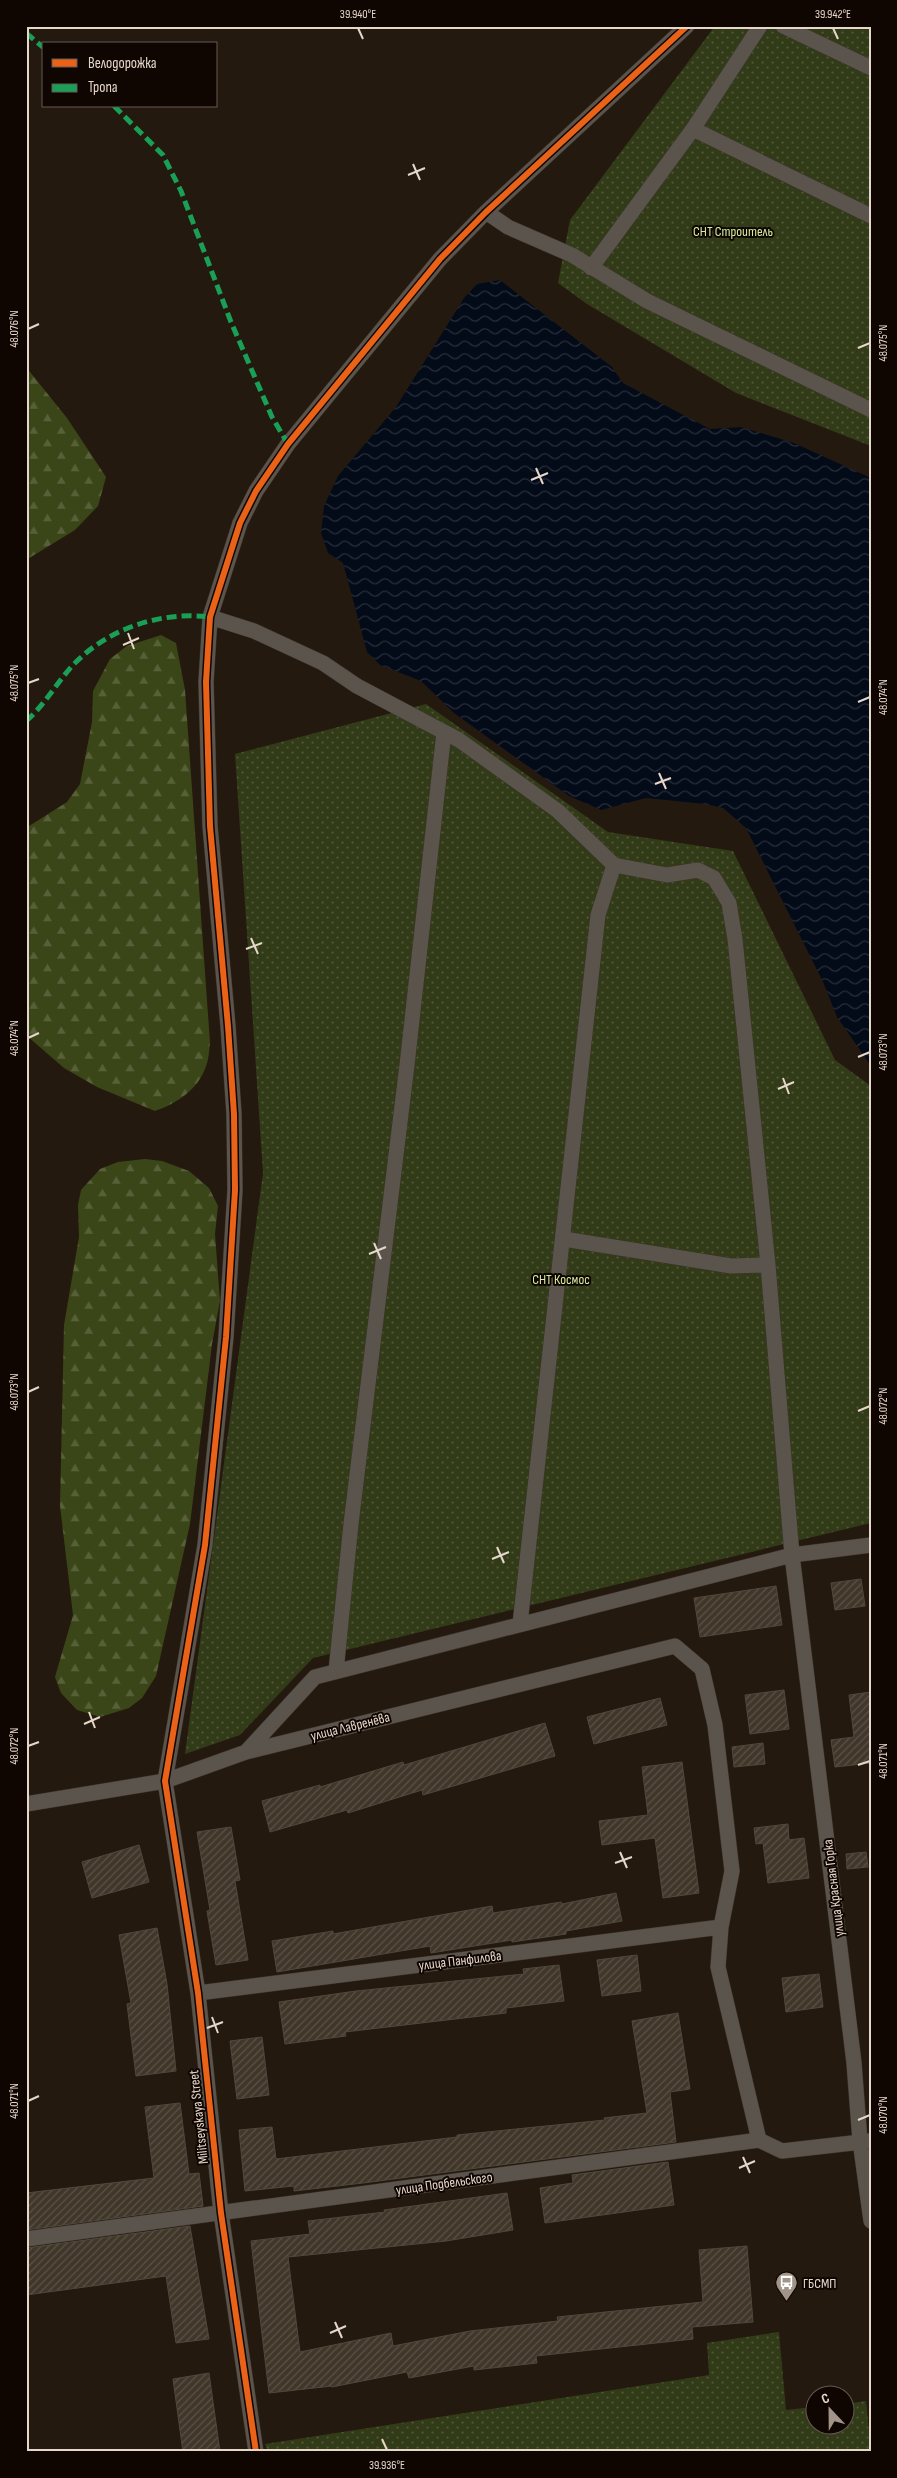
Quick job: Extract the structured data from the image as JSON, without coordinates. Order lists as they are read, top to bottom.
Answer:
{
  "streets": {
    "street": [
      "улица Лавренёва",
      "улица Красная Горка",
      "улица Панфилова",
      "Militseyskaya Street",
      "улица Подбельского"
    ]
  },
  "crossings": [
    ["улица Лавренёва", "улица Панфилова"],
    ["улица Лавренёва", "Militseyskaya Street"],
    ["улица Панфилова", "Militseyskaya Street"],
    ["Militseyskaya Street", "улица Подбельского"]
  ],
  "parks": ["СНТ Строитель", "СНТ Космос"],
  "places": {
    "bus stop": ["ГБСМП"]
  },
  "legend": ["Велодорожка", "Тропа"],
  "north": "top",
  "coordinates": [
    "39.940°E",
    "39.942°E",
    "48.076°N",
    "48.075°N",
    "48.074°N",
    "48.073°N",
    "48.072°N",
    "48.071°N",
    "48.070°N",
    "39.936°E"
  ]
}
